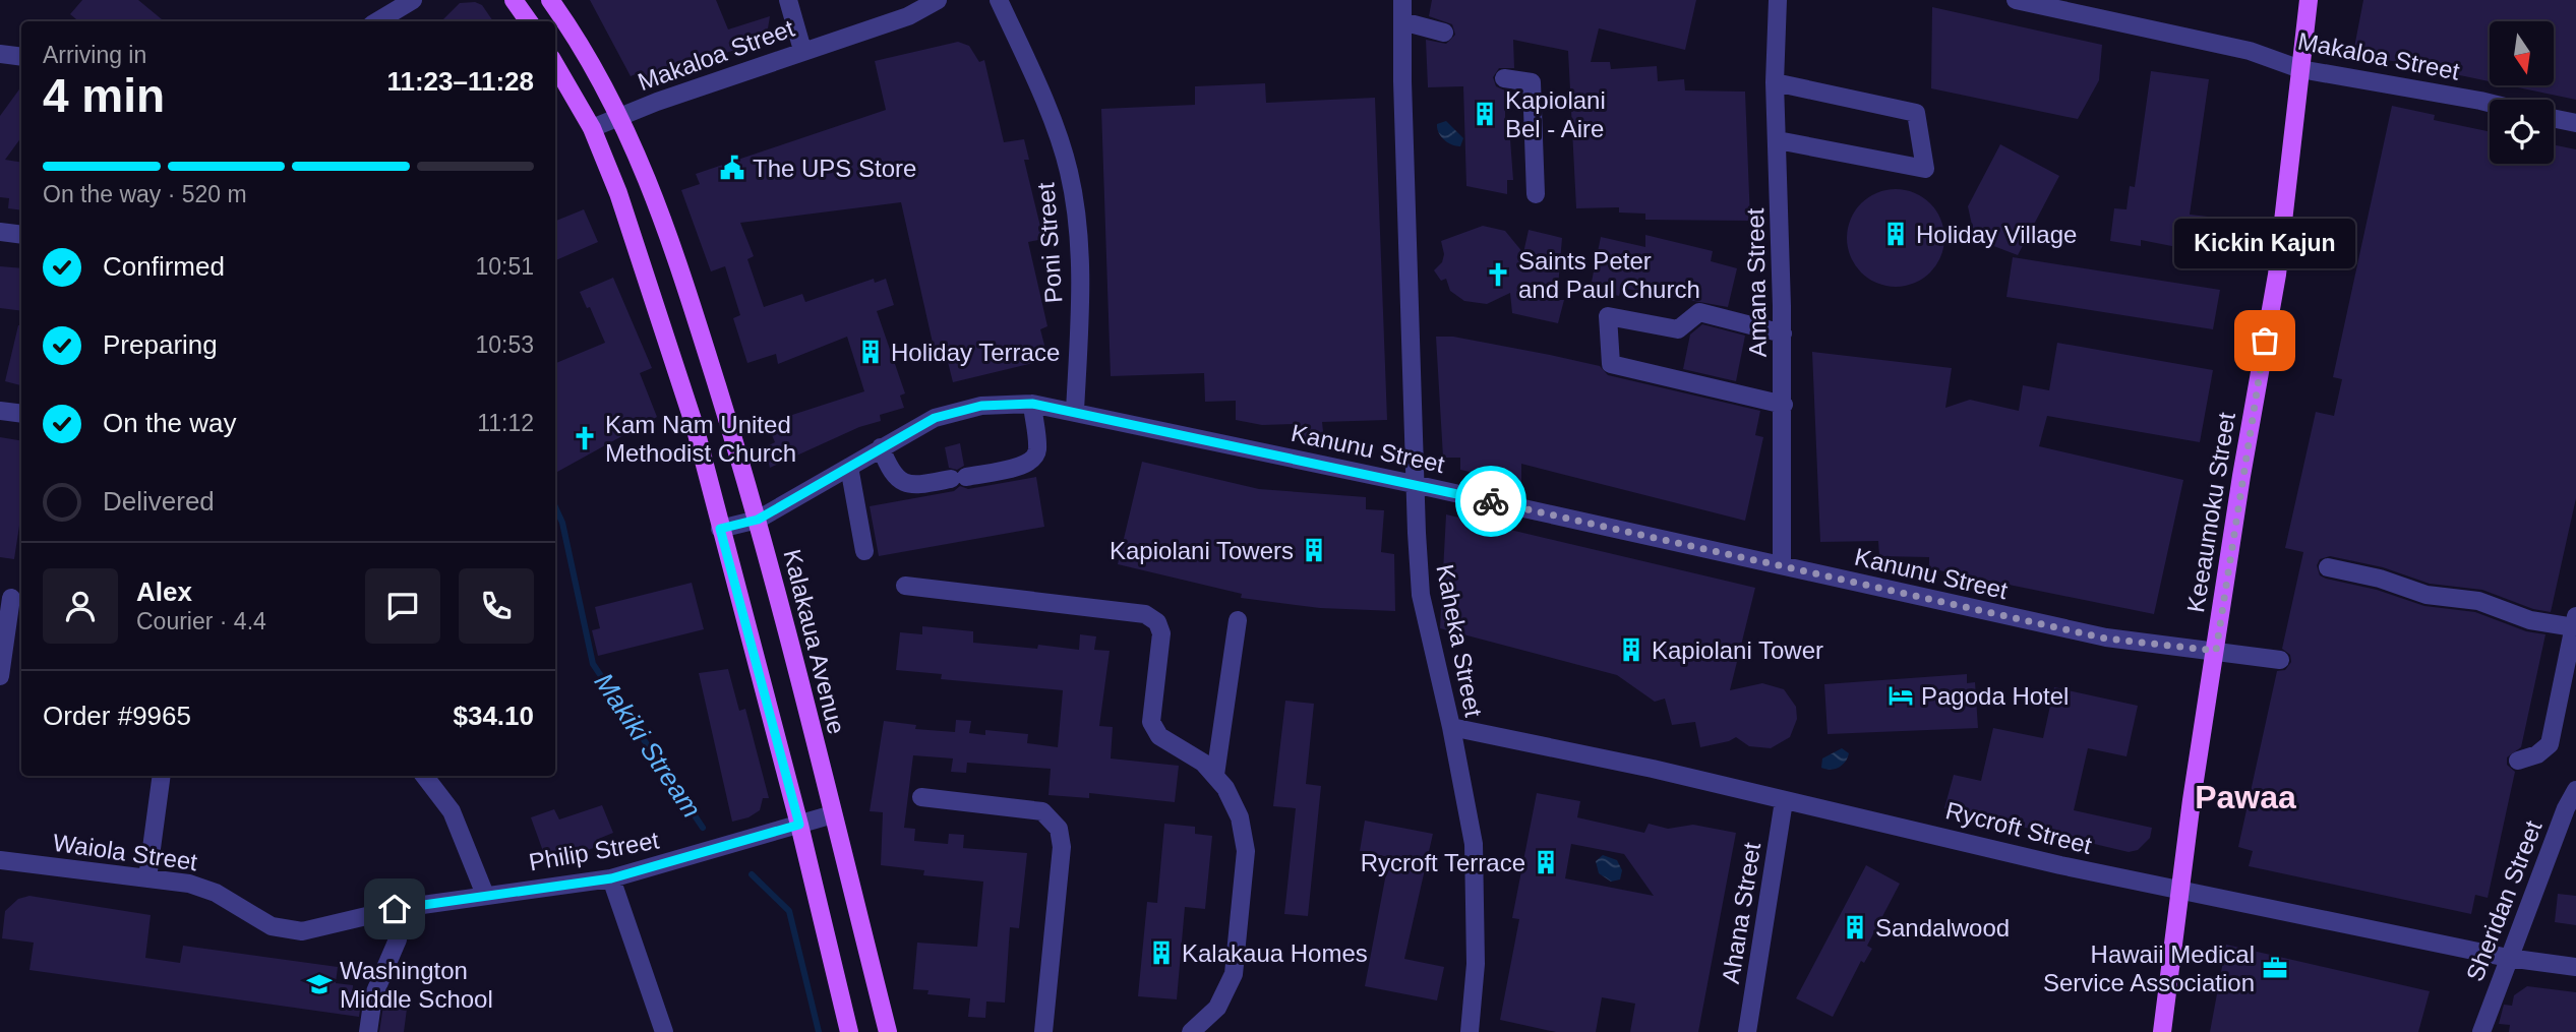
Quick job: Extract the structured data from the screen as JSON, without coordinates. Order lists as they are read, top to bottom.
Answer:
{
  "streets": {
    "main road": ["Keeaumoku Street", "Kalakaua Avenue"],
    "street": [
      "Makaloa Street",
      "Poni Street",
      "Amana Street",
      "Kanunu Street",
      "Kaheka Street",
      "Rycroft Street",
      "Philip Street",
      "Waiola Street",
      "Sheridan Street",
      "Ahana Street"
    ]
  },
  "crossings": [
    ["Makaloa Street", "Keeaumoku Street"],
    ["Makaloa Street", "Kalakaua Avenue"],
    ["Poni Street", "Kanunu Street"],
    ["Amana Street", "Kanunu Street"],
    ["Kanunu Street", "Keeaumoku Street"],
    ["Kanunu Street", "Kaheka Street"],
    ["Kanunu Street", "Kalakaua Avenue"],
    ["Keeaumoku Street", "Rycroft Street"],
    ["Kaheka Street", "Rycroft Street"],
    ["Kalakaua Avenue", "Philip Street"],
    ["Rycroft Street", "Sheridan Street"],
    ["Rycroft Street", "Ahana Street"],
    ["Philip Street", "Waiola Street"]
  ],
  "districts": ["Pawaa"],
  "water": ["Makiki Stream"],
  "places": {
    "building": [
      "Kapiolani Bel - Aire",
      "Holiday Village",
      "Holiday Terrace",
      "Kapiolani Towers",
      "Kapiolani Tower",
      "Rycroft Terrace",
      "Sandalwood",
      "Kalakaua Homes"
    ],
    "public building": ["The UPS Store"],
    "church": ["Saints Peter and Paul Church", "Kam Nam United Methodist Church"],
    "other": ["Kickin Kajun"],
    "hotel": ["Pagoda Hotel"],
    "office": ["Hawaii Medical Service Association"],
    "school or university": ["Washington Middle School"]
  },
  "north": "bottom",
  "page": {
    "heading": ["4 min", "Arriving in", "11:23–11:28"],
    "panel": [
      "Alex",
      "Courier · 4.4",
      "Order #9965",
      "$34.10"
    ],
    "bar": "On the way · 520 m",
    "bubble": "Kickin Kajun",
    "list": [
      ["Confirmed", "10:51"],
      ["Preparing", "10:53"],
      ["On the way", "11:12"],
      "Delivered"
    ]
  }
}
